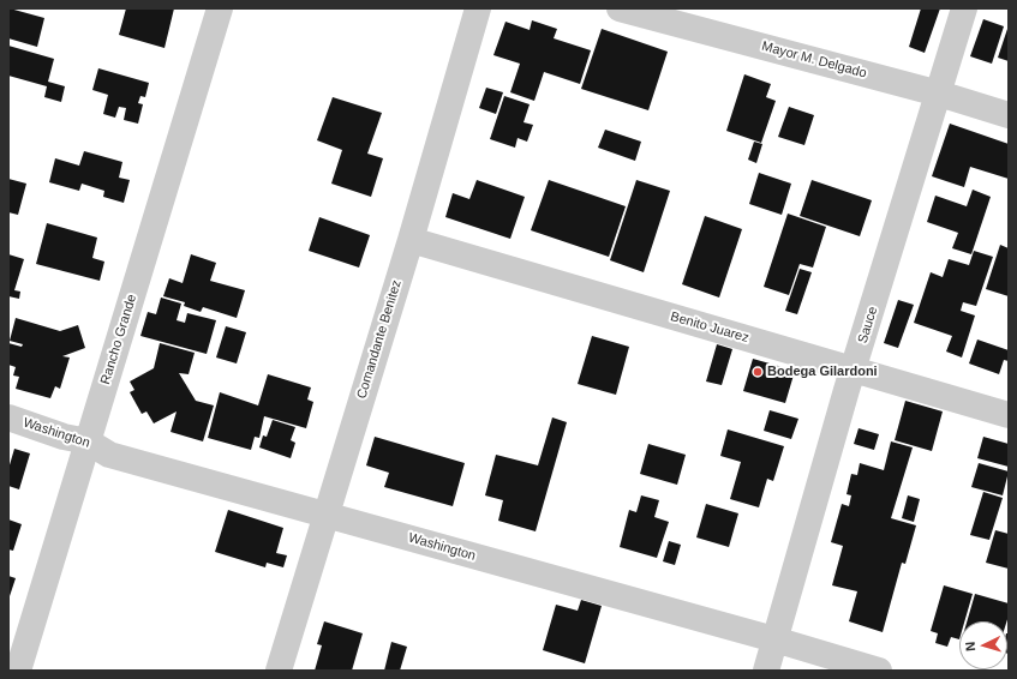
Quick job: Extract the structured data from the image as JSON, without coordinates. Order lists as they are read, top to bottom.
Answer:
{
  "streets": {
    "street": [
      "Mayor M. Delgado",
      "Sauce",
      "Benito Juarez",
      "Rancho Grande",
      "Comandante Benitez",
      "Washington"
    ]
  },
  "crossings": [
    ["Mayor M. Delgado", "Sauce"],
    ["Sauce", "Benito Juarez"],
    ["Sauce", "Washington"],
    ["Benito Juarez", "Comandante Benitez"],
    ["Rancho Grande", "Washington"],
    ["Comandante Benitez", "Washington"]
  ],
  "places": ["Bodega Gilardoni"],
  "north": "left"
}
